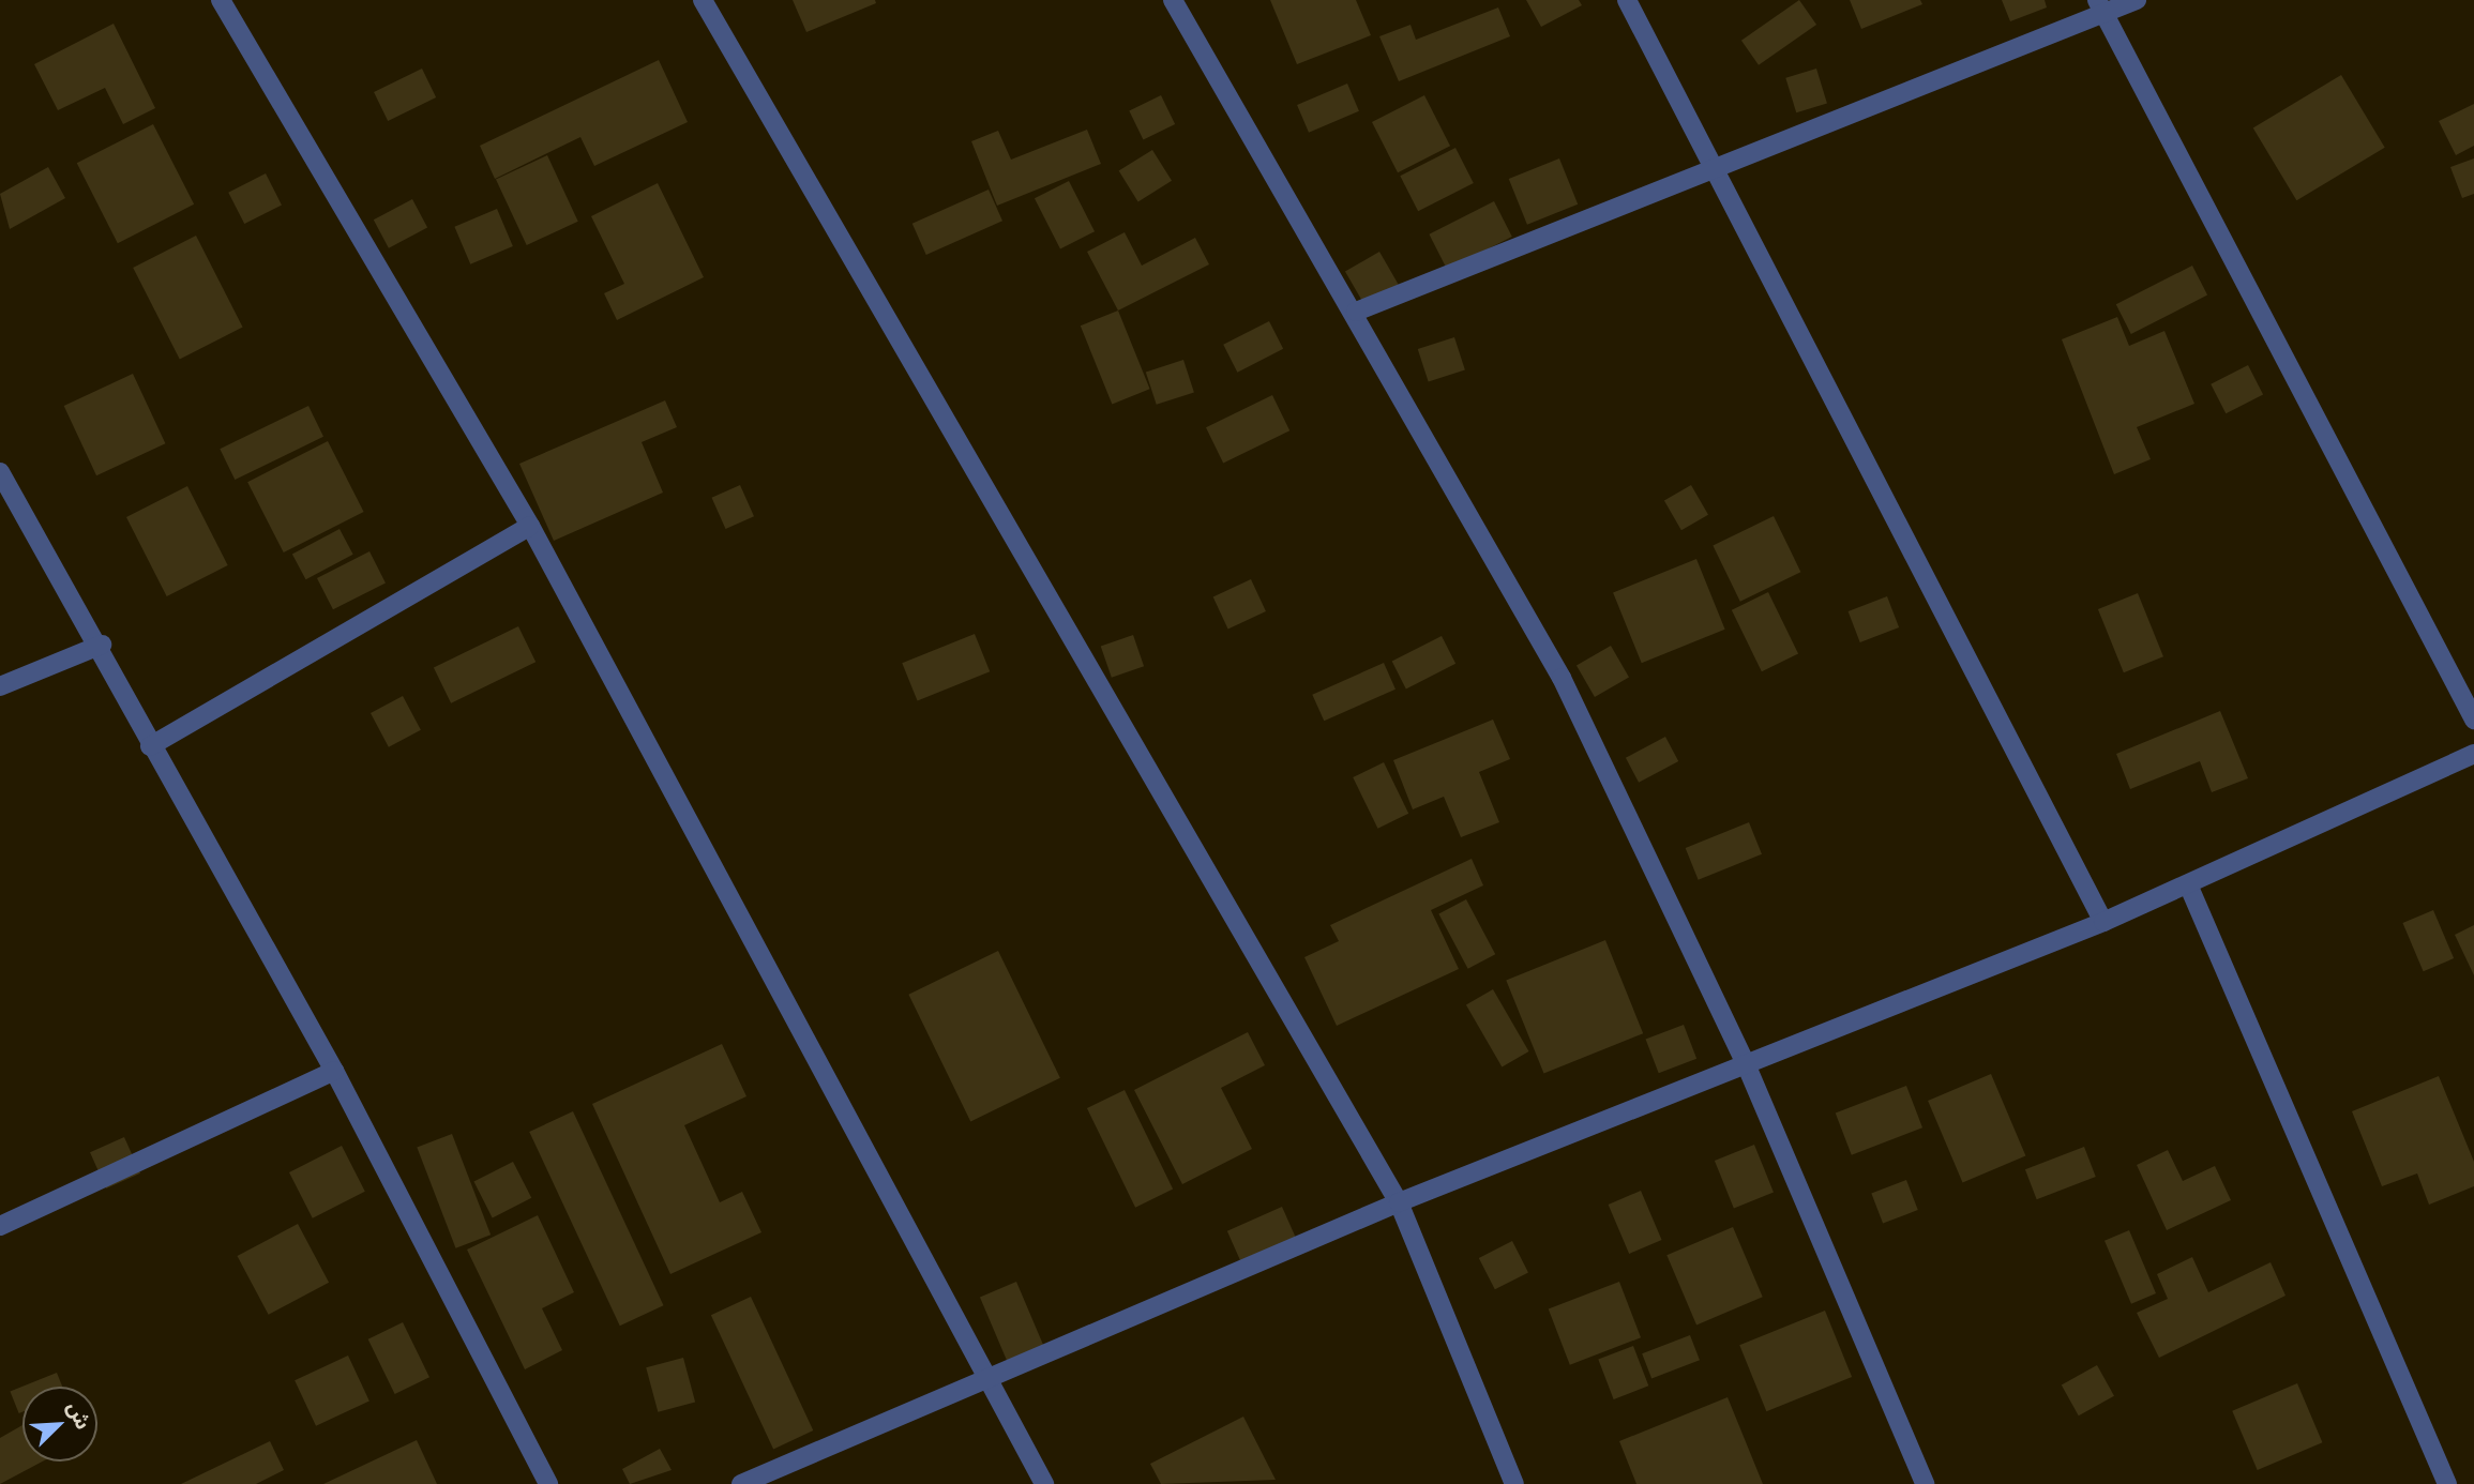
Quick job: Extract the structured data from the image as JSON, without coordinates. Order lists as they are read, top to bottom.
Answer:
{
  "north": "top right"
}
